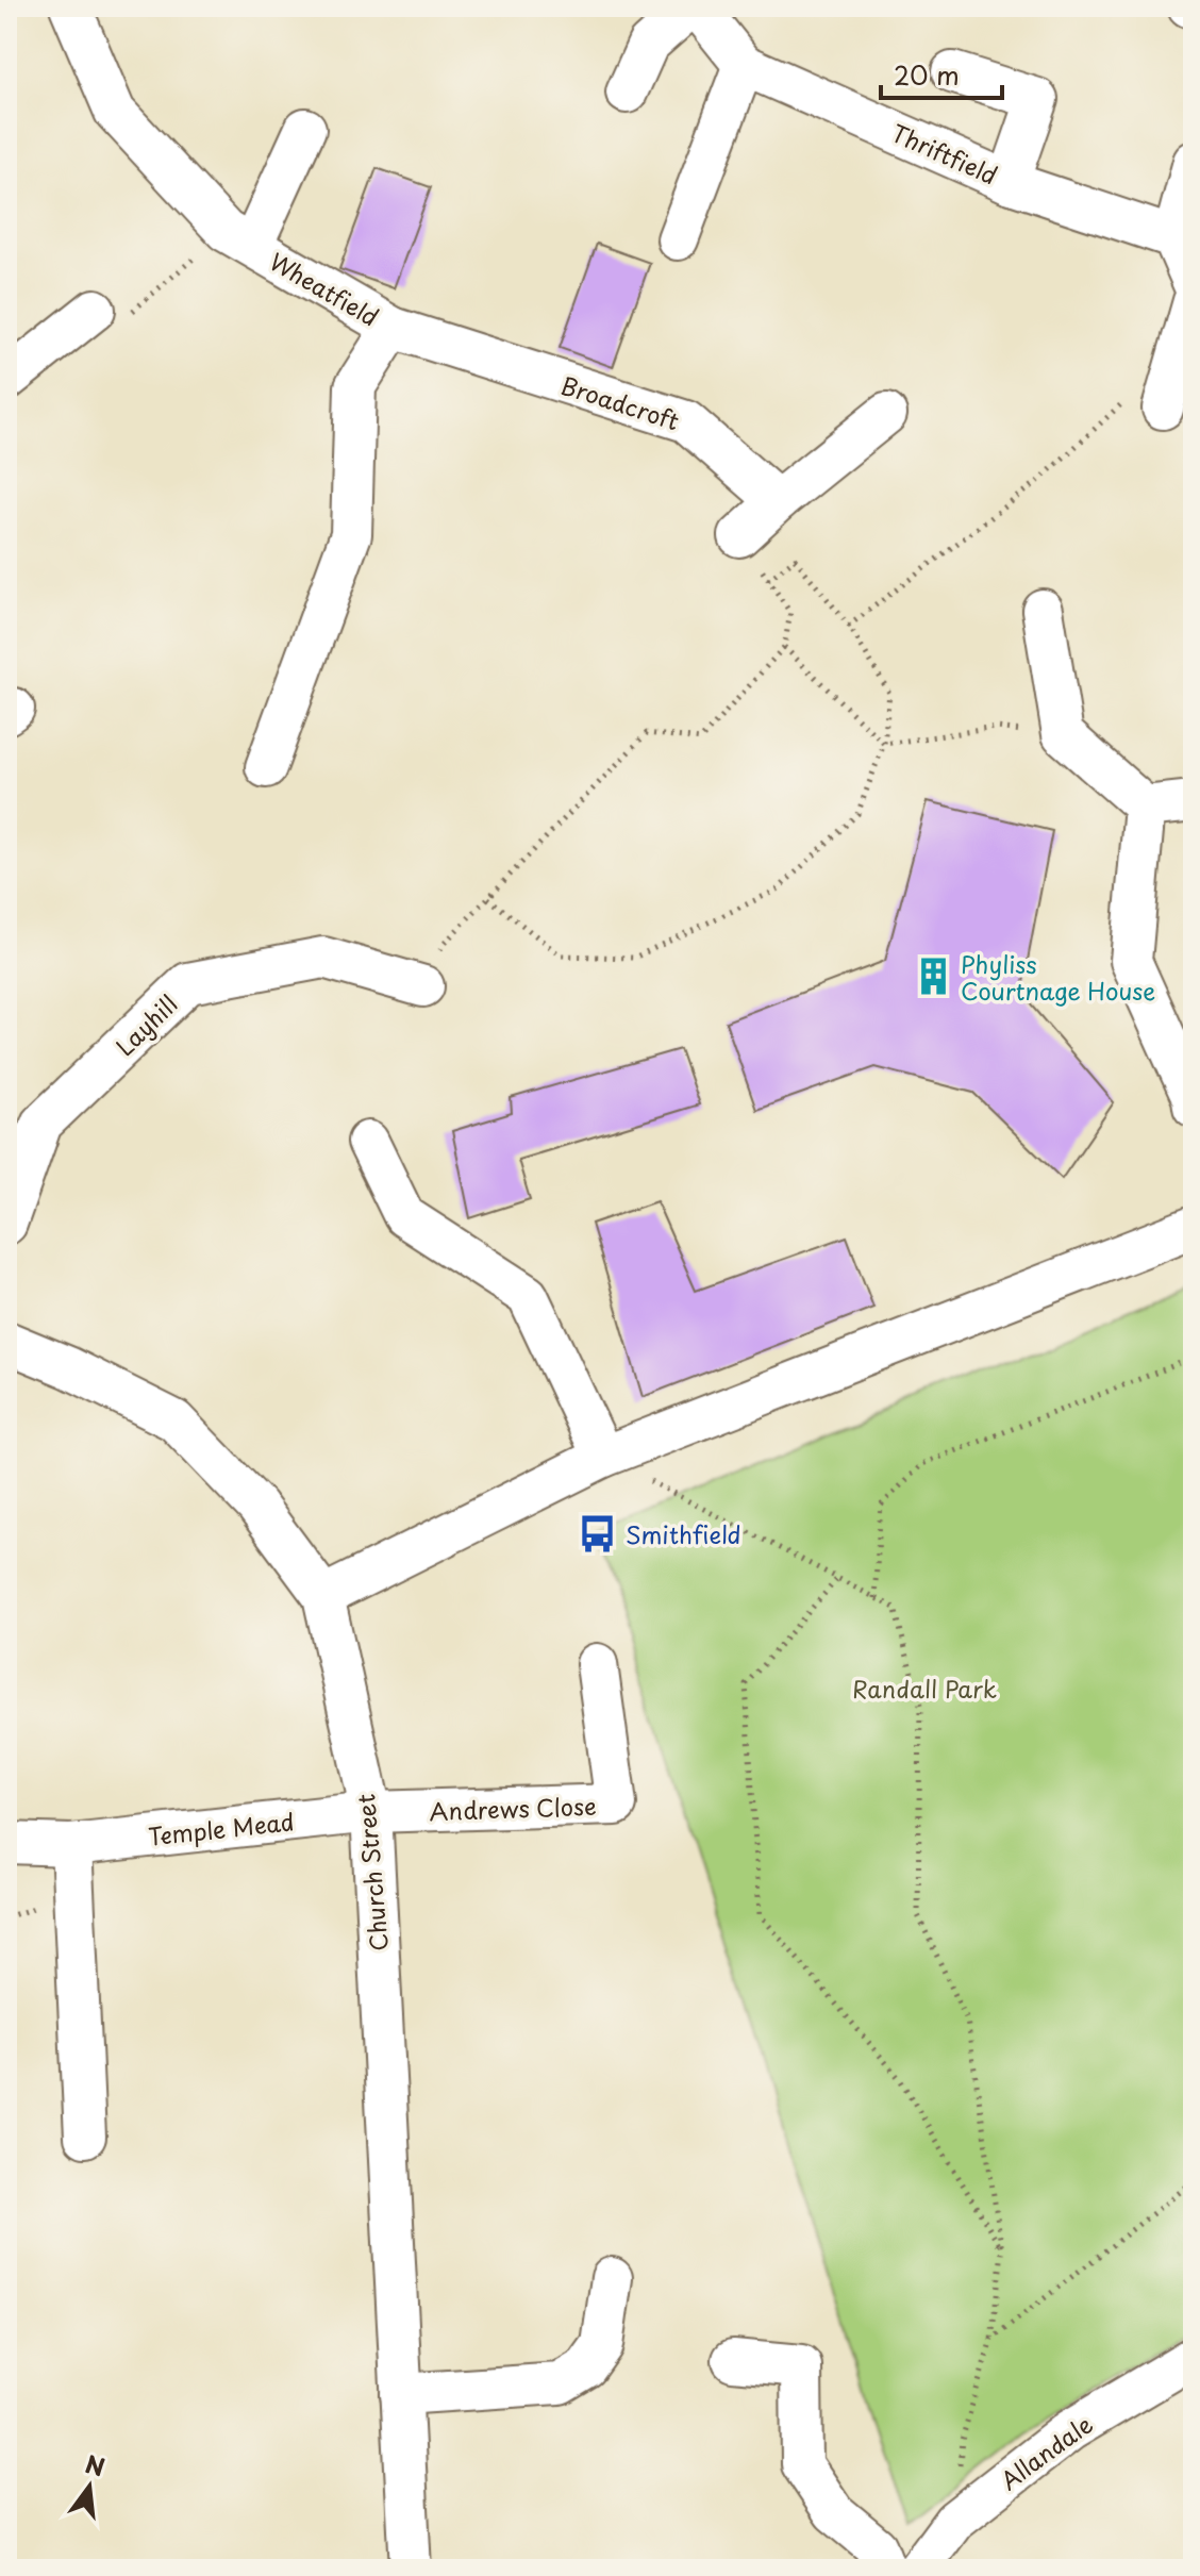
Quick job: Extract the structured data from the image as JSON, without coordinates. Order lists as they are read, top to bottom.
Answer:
{
  "streets": {
    "street": [
      "Thriftfield",
      "Wheatfield",
      "Broadcroft",
      "Layhill",
      "Andrews Close",
      "Temple Mead",
      "Church Street",
      "Allandale"
    ]
  },
  "crossings": [
    ["Wheatfield", "Broadcroft"],
    ["Andrews Close", "Temple Mead"],
    ["Andrews Close", "Church Street"],
    ["Temple Mead", "Church Street"]
  ],
  "parks": ["Randall Park"],
  "places": {
    "building": ["Phyliss Courtnage House"],
    "bus stop": ["Smithfield"]
  },
  "scale_bar": "20 m",
  "north": "top"
}
